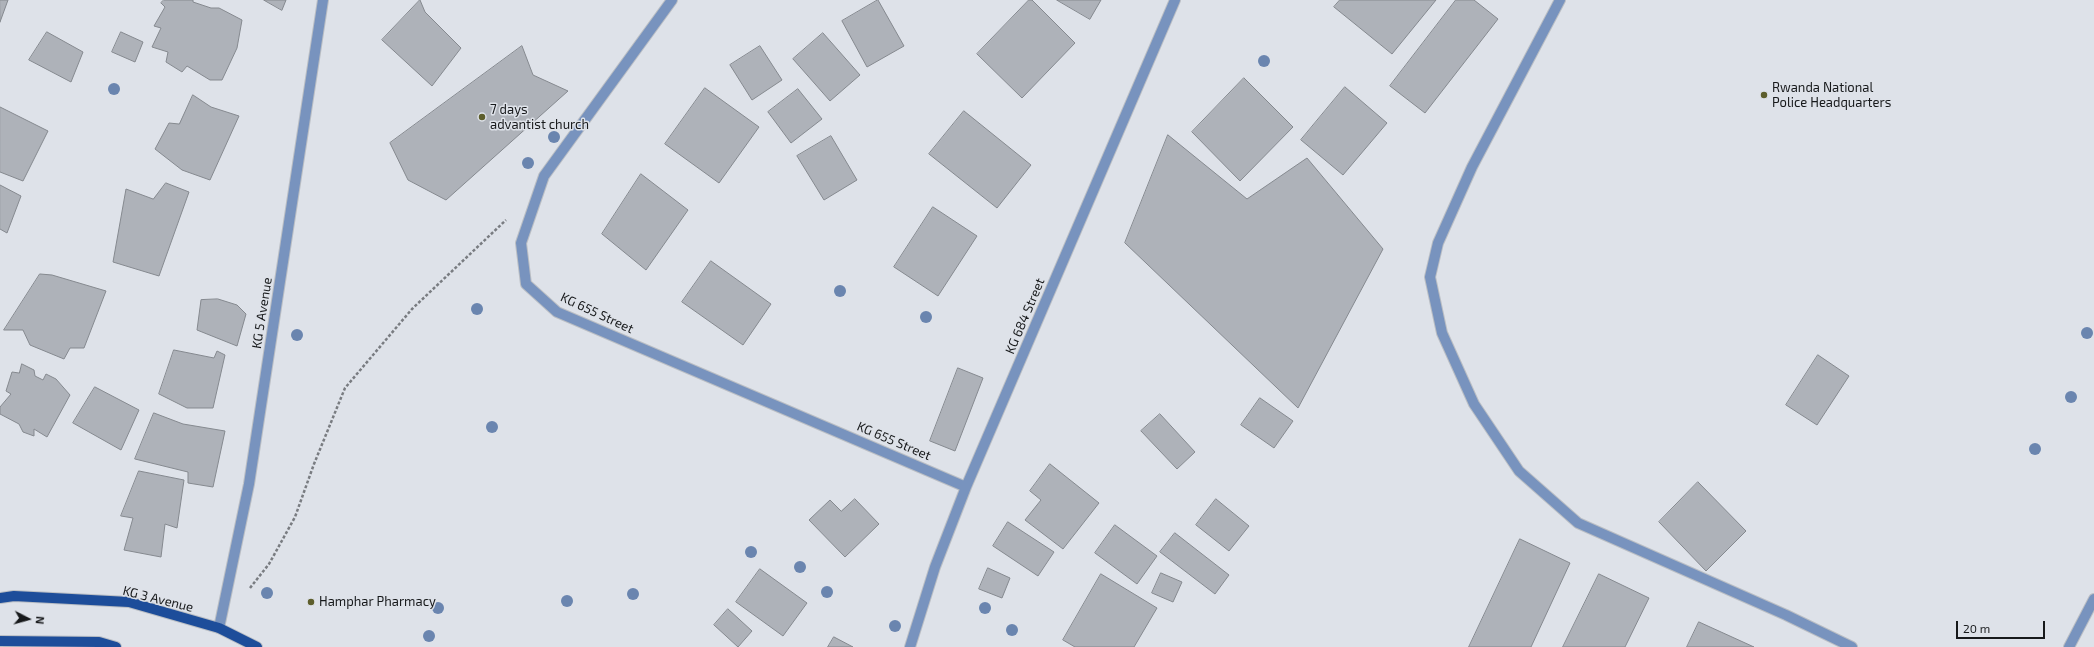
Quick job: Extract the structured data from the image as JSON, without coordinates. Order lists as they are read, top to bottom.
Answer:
{
  "streets": {
    "main road": ["KG 3 Avenue"],
    "street": ["KG 5 Avenue", "KG 655 Street", "KG 684 Street"]
  },
  "crossings": [
    ["KG 5 Avenue", "KG 3 Avenue"],
    ["KG 655 Street", "KG 684 Street"]
  ],
  "places": ["Rwanda National Police Headquarters", "7 days advantist church", "Hamphar Pharmacy"],
  "scale_bar": "20 m",
  "north": "right"
}
